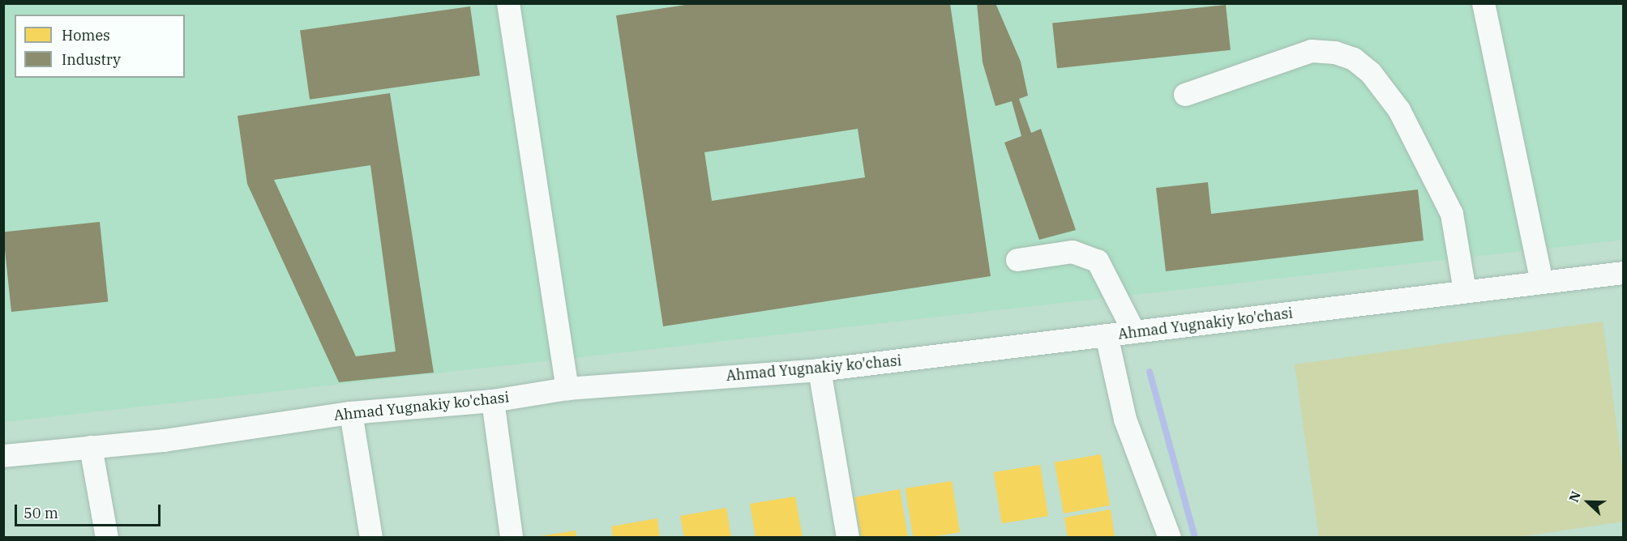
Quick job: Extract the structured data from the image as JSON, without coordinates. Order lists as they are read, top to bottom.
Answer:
{
  "streets": {
    "street": ["Ahmad Yugnakiy ko'chasi"]
  },
  "legend": ["Homes", "Industry"],
  "scale_bar": "50 m",
  "north": "left"
}
